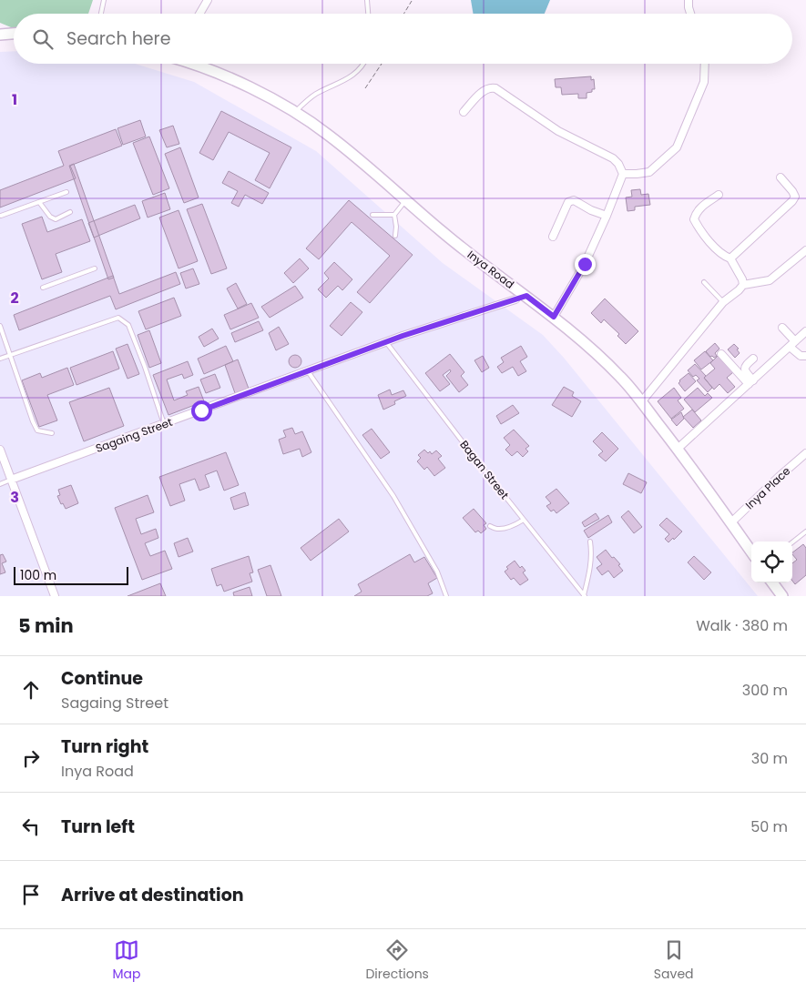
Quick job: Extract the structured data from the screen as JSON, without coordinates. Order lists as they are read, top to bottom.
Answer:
{
  "streets": {
    "main road": ["Inya Road"],
    "street": ["Sagaing Street", "Inya Place"],
    "lane": ["Bagan Street"]
  },
  "crossings": [
    ["Inya Road", "Sagaing Street"],
    ["Inya Road", "Inya Place"],
    ["Sagaing Street", "Bagan Street"]
  ],
  "scale_bar": "100 m",
  "page": {
    "search": "Search here",
    "scale": "100 m",
    "heading": ["5 min", "Walk · 380 m"],
    "list": [
      ["Continue", "Sagaing Street", "300 m"],
      ["Turn right", "Inya Road", "30 m"],
      ["Turn left", "50 m"],
      "Arrive at destination"
    ],
    "nav": ["Map", "Directions", "Saved"]
  },
  "grid": {
    "rows": ["1", "2", "3"]
  }
}
